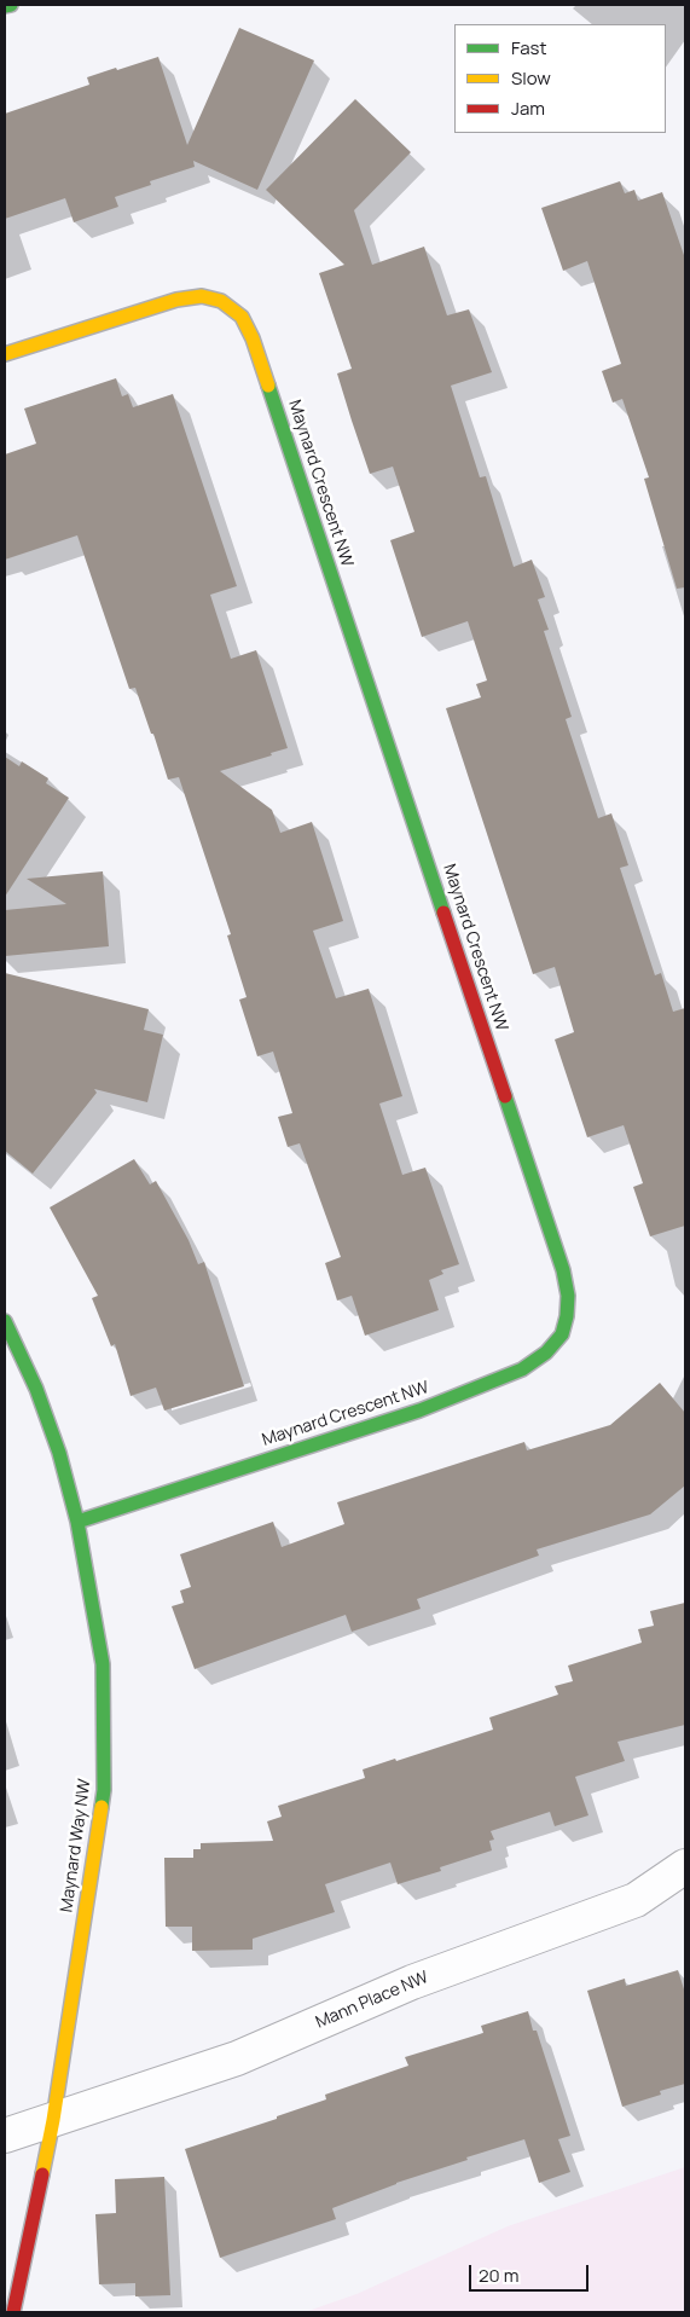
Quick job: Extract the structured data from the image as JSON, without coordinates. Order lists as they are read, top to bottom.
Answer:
{
  "streets": {
    "street": ["Maynard Crescent NW", "Maynard Way NW", "Mann Place NW"]
  },
  "crossings": [
    ["Maynard Crescent NW", "Maynard Way NW"],
    ["Maynard Way NW", "Mann Place NW"]
  ],
  "legend": ["Fast", "Slow", "Jam"],
  "scale_bar": "20 m"
}
